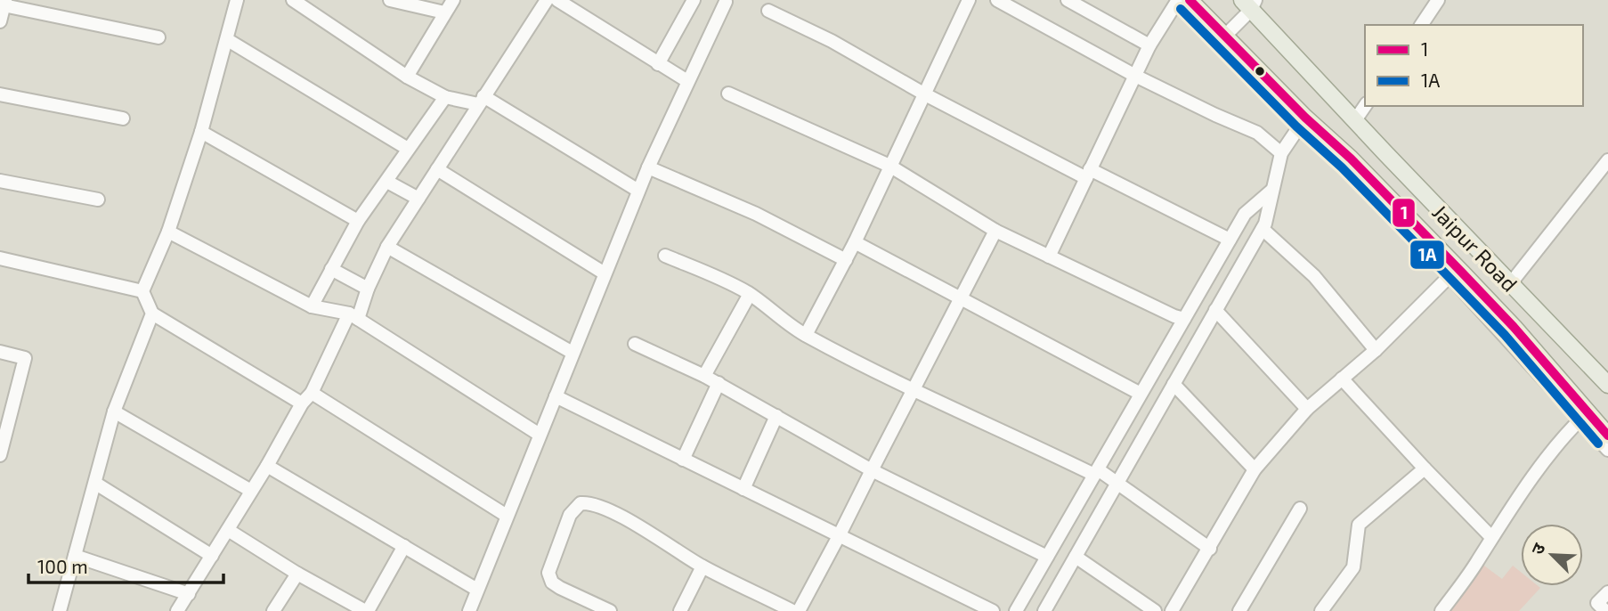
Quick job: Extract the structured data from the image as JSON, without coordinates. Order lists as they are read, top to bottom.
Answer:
{
  "streets": {
    "main road": ["Jaipur Road"]
  },
  "lines": ["transit line 1", "transit line 1A"],
  "legend": ["1", "1A"],
  "scale_bar": "100 m",
  "north": "top left"
}
